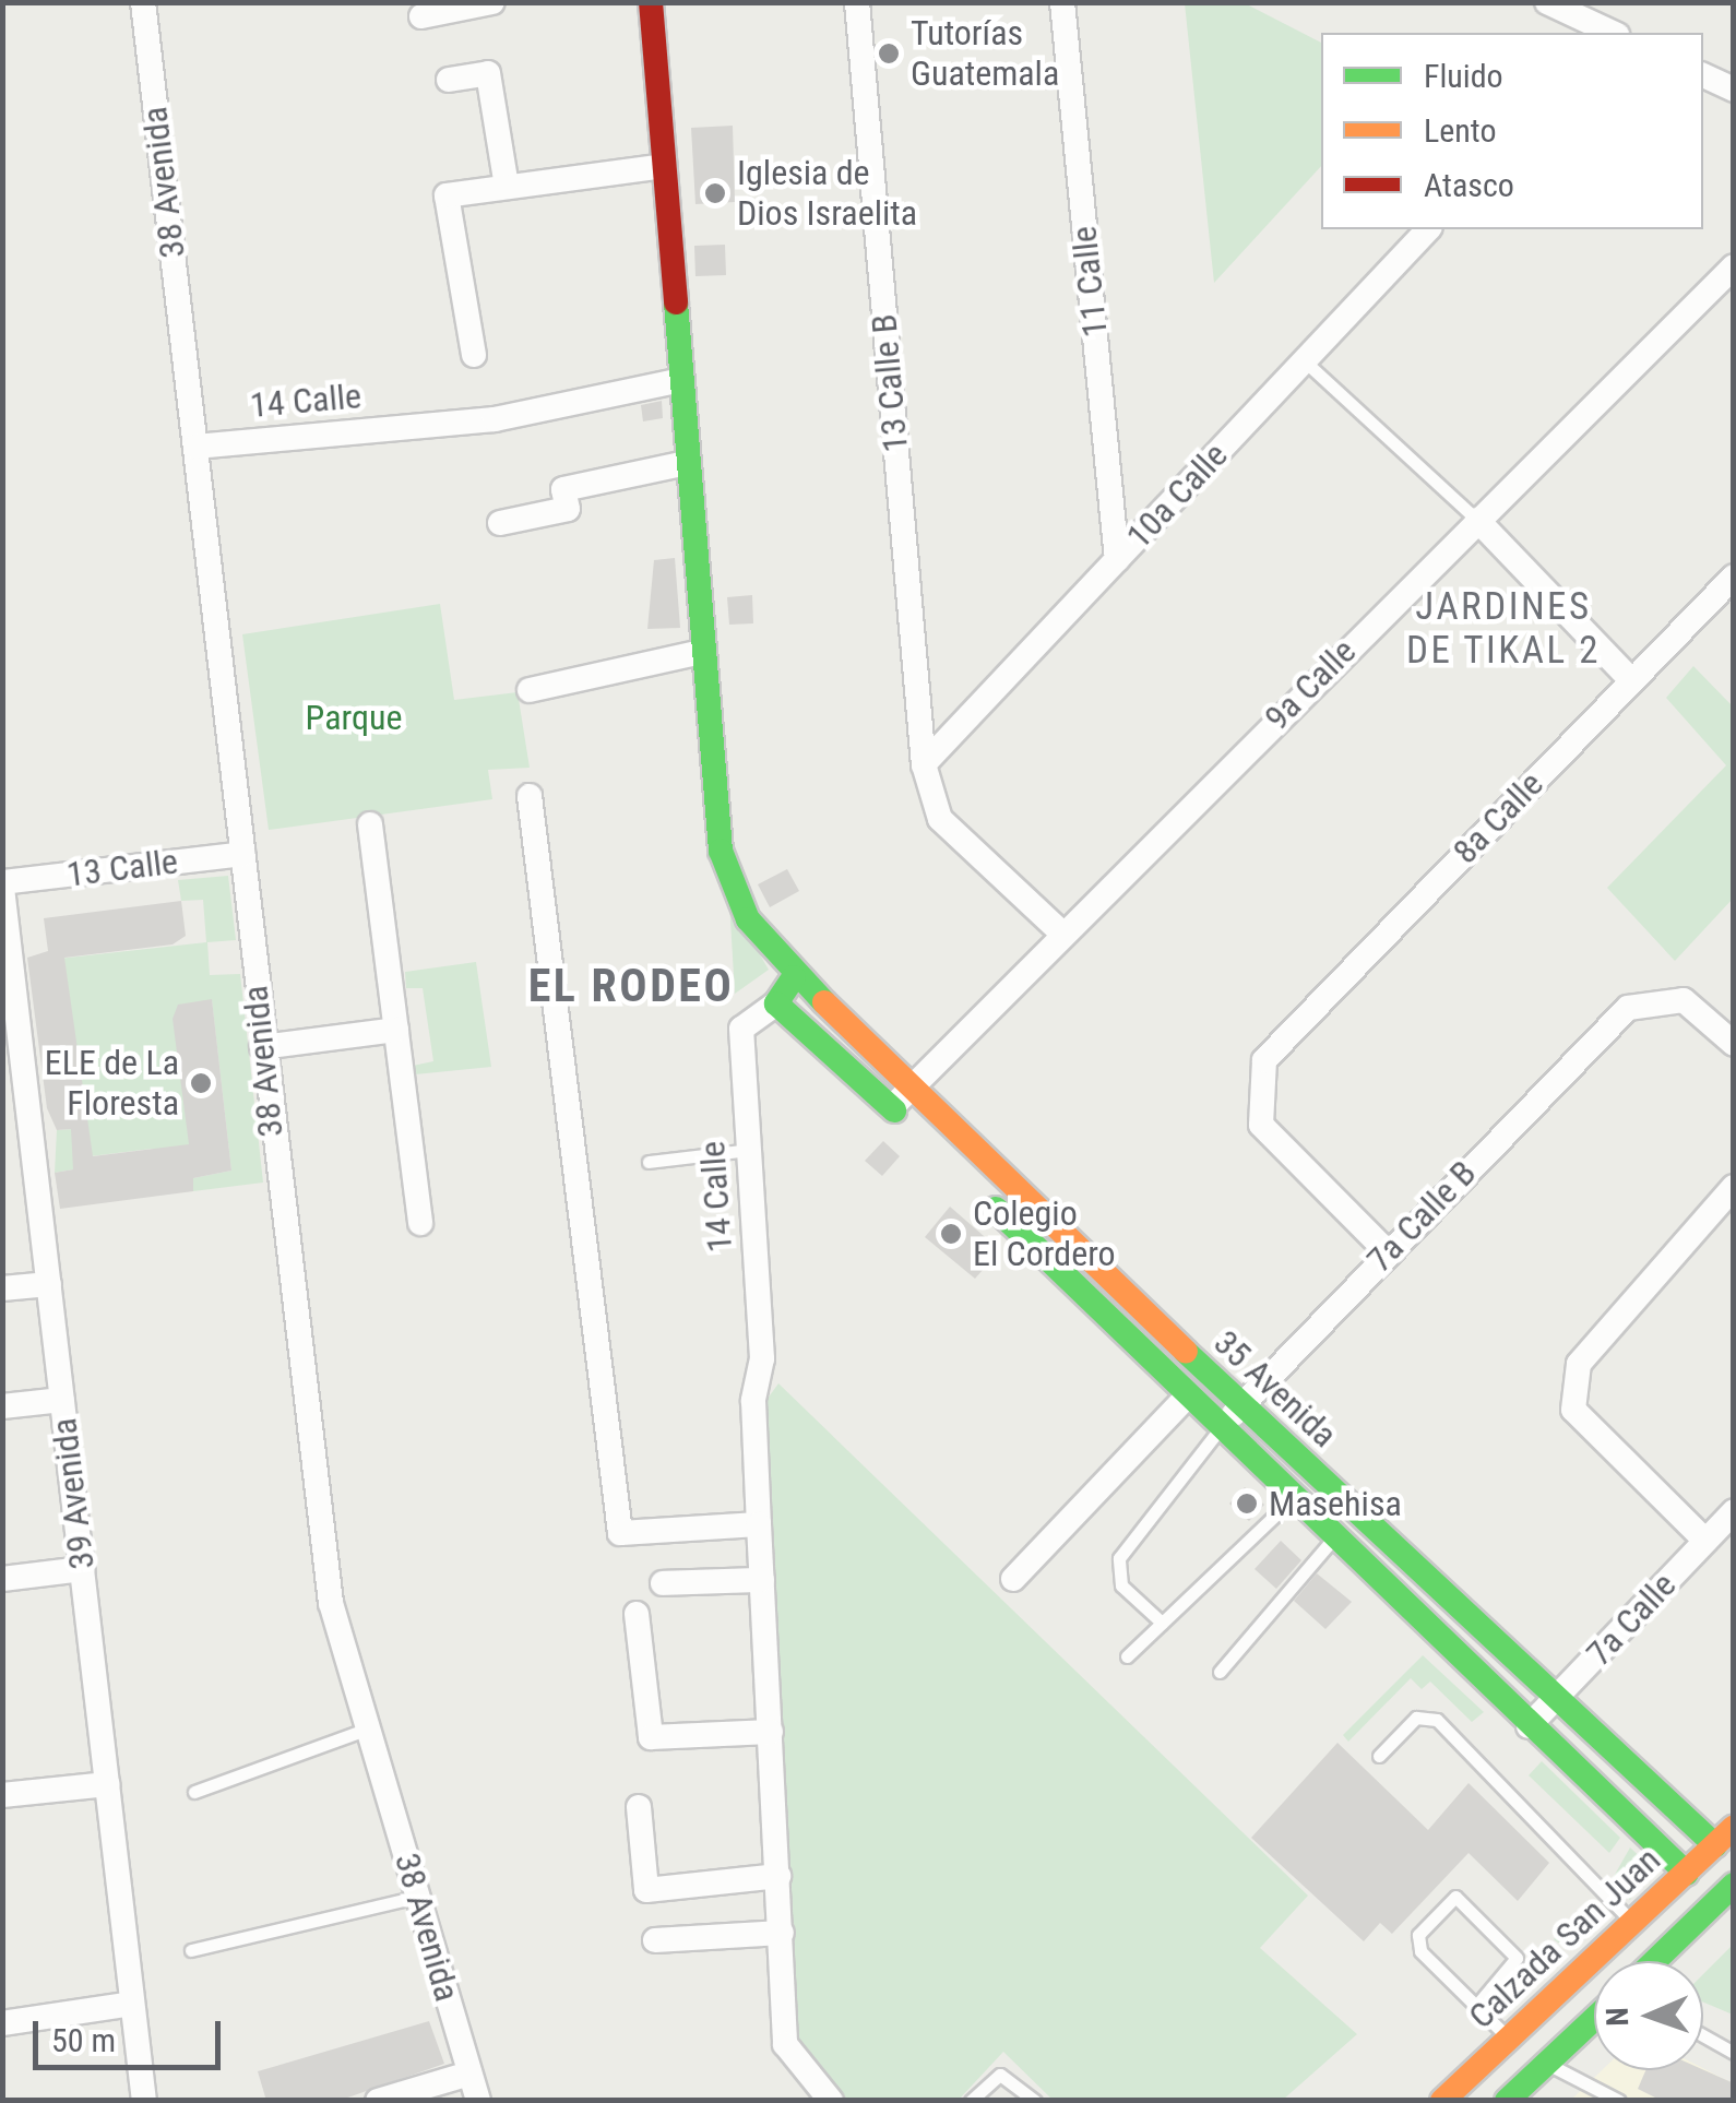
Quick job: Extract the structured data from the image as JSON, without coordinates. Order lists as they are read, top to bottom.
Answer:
{
  "streets": {
    "street": [
      "38 Avenida",
      "11 Calle",
      "13 Calle B",
      "14 Calle",
      "10a Calle",
      "9a Calle",
      "8a Calle",
      "13 Calle",
      "7a Calle B",
      "35 Avenida",
      "39 Avenida",
      "7a Calle",
      "Calzada San Juan"
    ]
  },
  "crossings": [
    ["38 Avenida", "14 Calle"],
    ["38 Avenida", "13 Calle"],
    ["11 Calle", "10a Calle"],
    ["13 Calle B", "10a Calle"],
    ["13 Calle B", "9a Calle"],
    ["14 Calle", "35 Avenida"],
    ["9a Calle", "35 Avenida"],
    ["8a Calle", "7a Calle B"],
    ["13 Calle", "39 Avenida"],
    ["7a Calle B", "35 Avenida"],
    ["35 Avenida", "7a Calle"],
    ["35 Avenida", "Calzada San Juan"]
  ],
  "districts": ["JARDINES DE TIKAL 2", "EL RODEO"],
  "parks": ["Parque"],
  "places": [
    "Tutorías Guatemala",
    "Iglesia de Dios Israelita",
    "ELE de La Floresta",
    "Colegio El Cordero",
    "Masehisa"
  ],
  "legend": ["Fluido", "Lento", "Atasco"],
  "scale_bar": "50 m",
  "north": "left"
}
